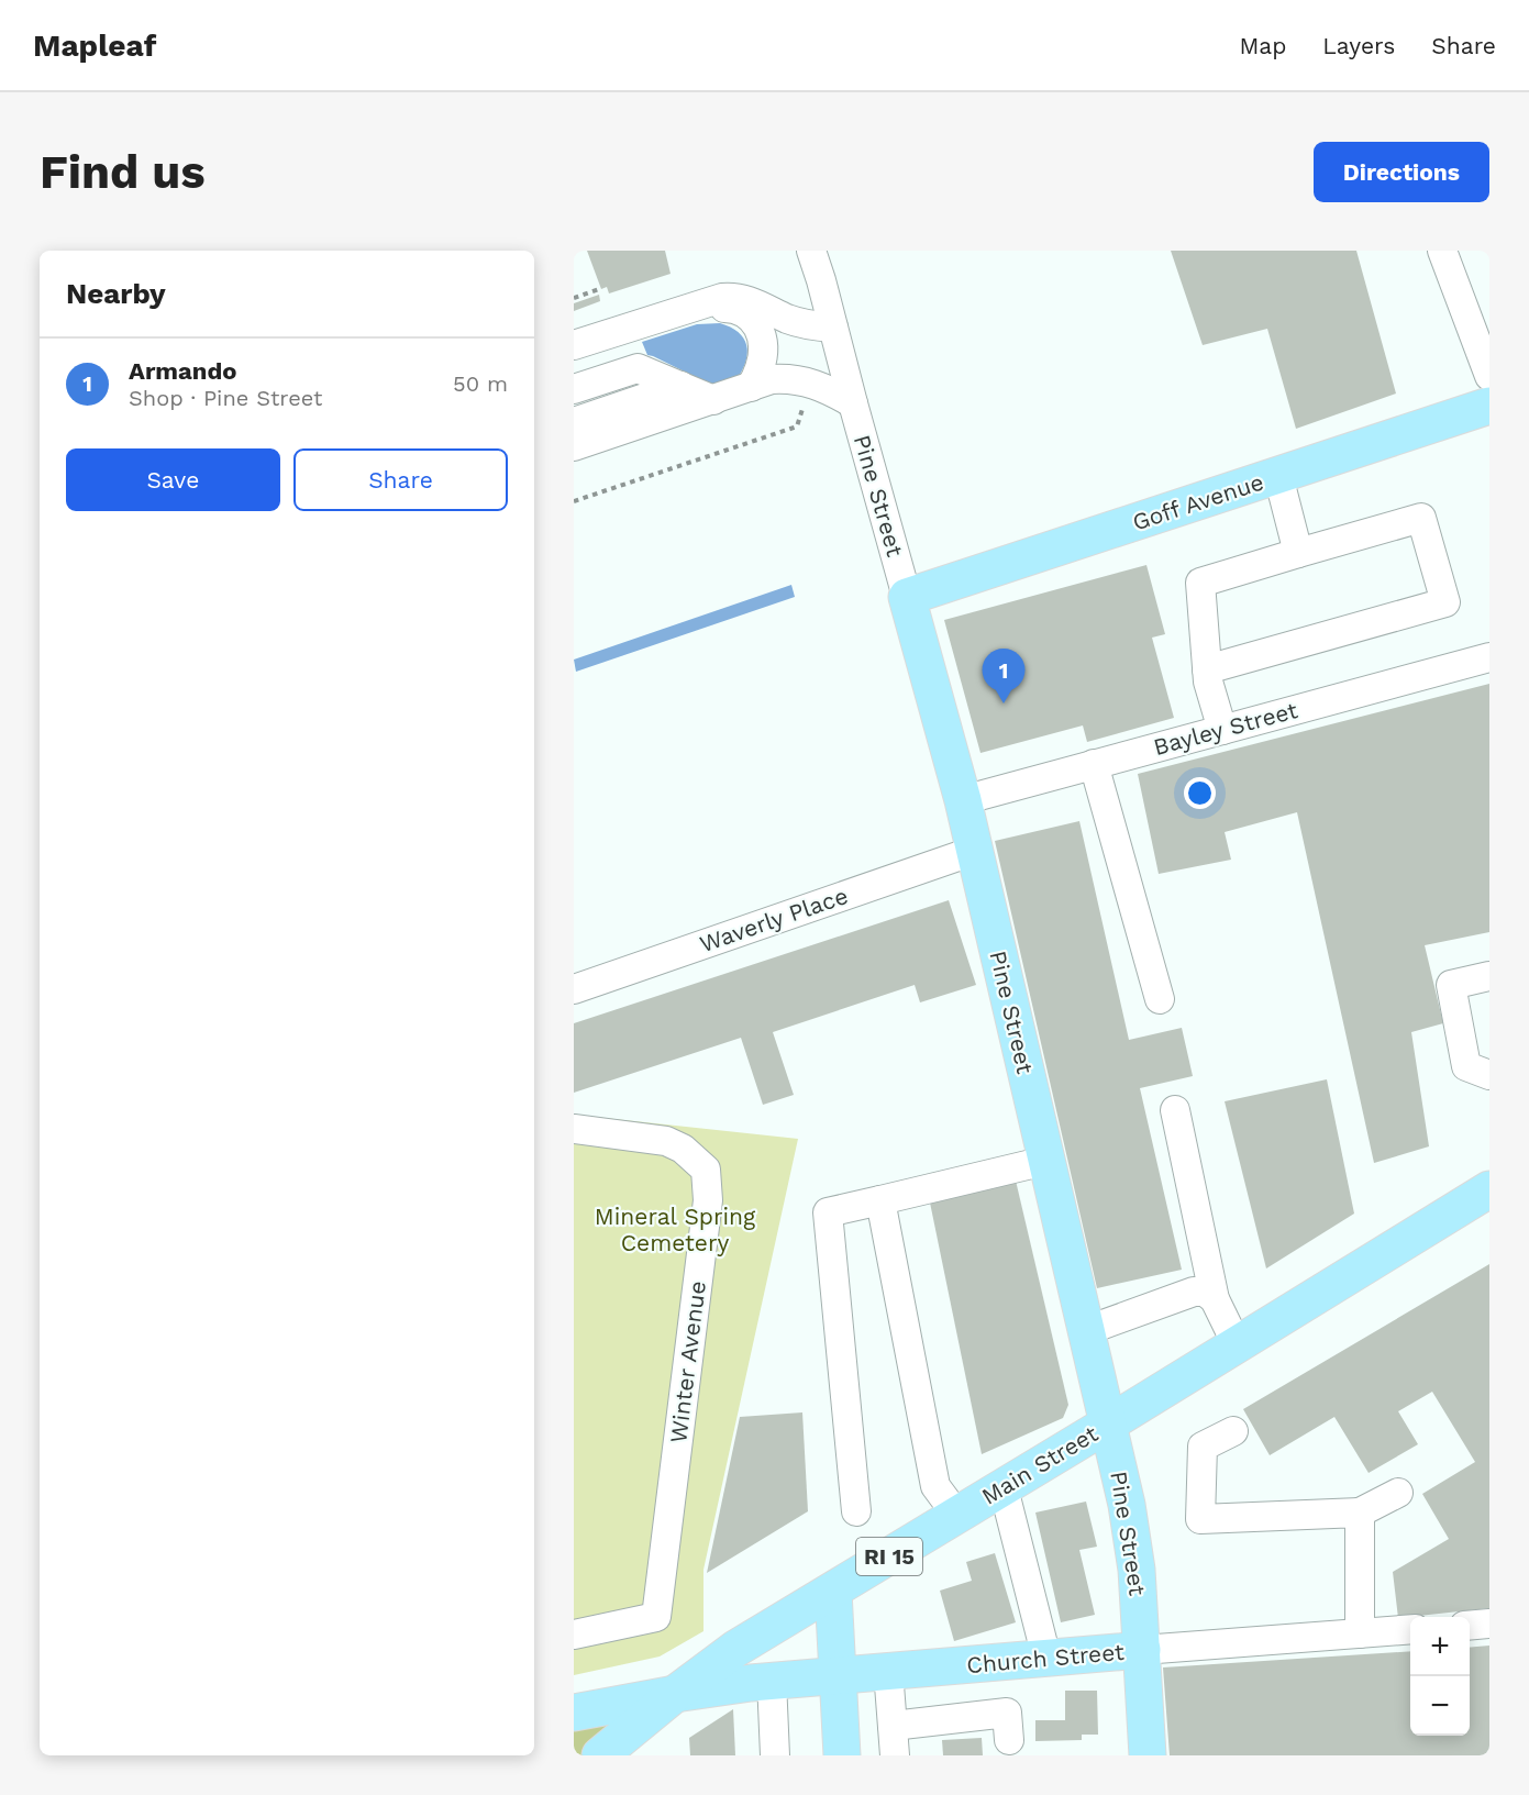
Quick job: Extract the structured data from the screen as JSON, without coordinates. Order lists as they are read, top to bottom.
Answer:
{
  "streets": {
    "main road": [
      "Pine Street",
      "Goff Avenue",
      "Main Street",
      "RI 15",
      "Church Street"
    ],
    "street": ["Bayley Street", "Waverly Place", "Winter Avenue"]
  },
  "crossings": [
    ["Pine Street", "Goff Avenue"],
    ["Pine Street", "Bayley Street"],
    ["Pine Street", "Waverly Place"],
    ["Pine Street", "Main Street"],
    ["Pine Street", "Church Street"],
    ["Main Street", "RI 15"],
    ["Main Street", "Church Street"],
    ["RI 15", "Church Street"]
  ],
  "parks": ["Mineral Spring Cemetery"],
  "page": {
    "header": "Mapleaf",
    "nav": ["Map", "Layers", "Share"],
    "buttons": [
      "Directions",
      ["Save", "Share"]
    ],
    "title": "Find us",
    "heading": "Nearby",
    "list": [
      {
        "mark": "1",
        "name": "Armando",
        "note": "Shop · Pine Street",
        "value": "50 m"
      }
    ],
    "pins": "1",
    "map_buttons": ["+", "−"]
  }
}
